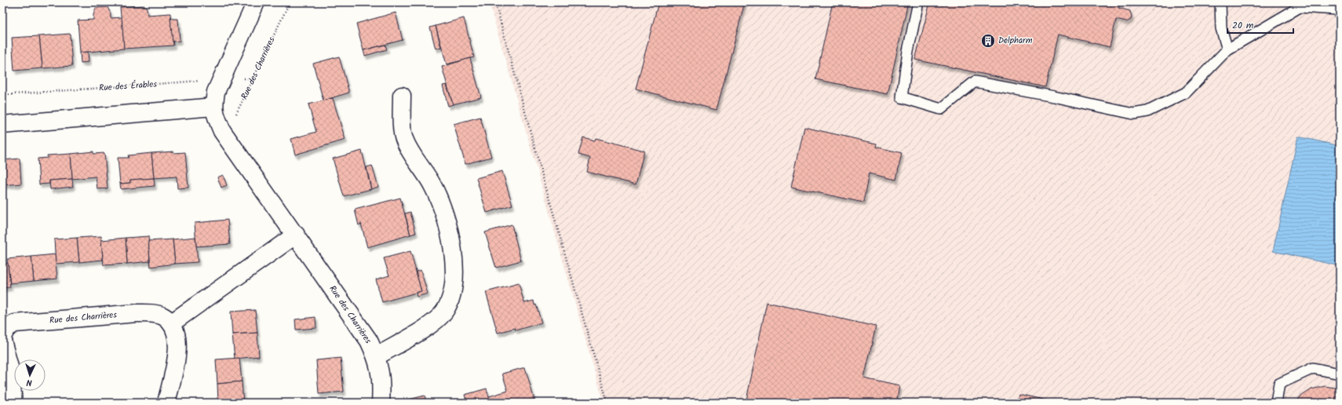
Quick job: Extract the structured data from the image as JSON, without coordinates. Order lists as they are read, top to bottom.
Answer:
{
  "streets": {
    "street": ["Rue des Charrières"],
    "path": ["Rue des Érables"]
  },
  "crossings": [
    ["Rue des Charrières", "Rue des Érables"]
  ],
  "places": {
    "building": ["Delpharm"]
  },
  "scale_bar": "20 m",
  "north": "bottom"
}
